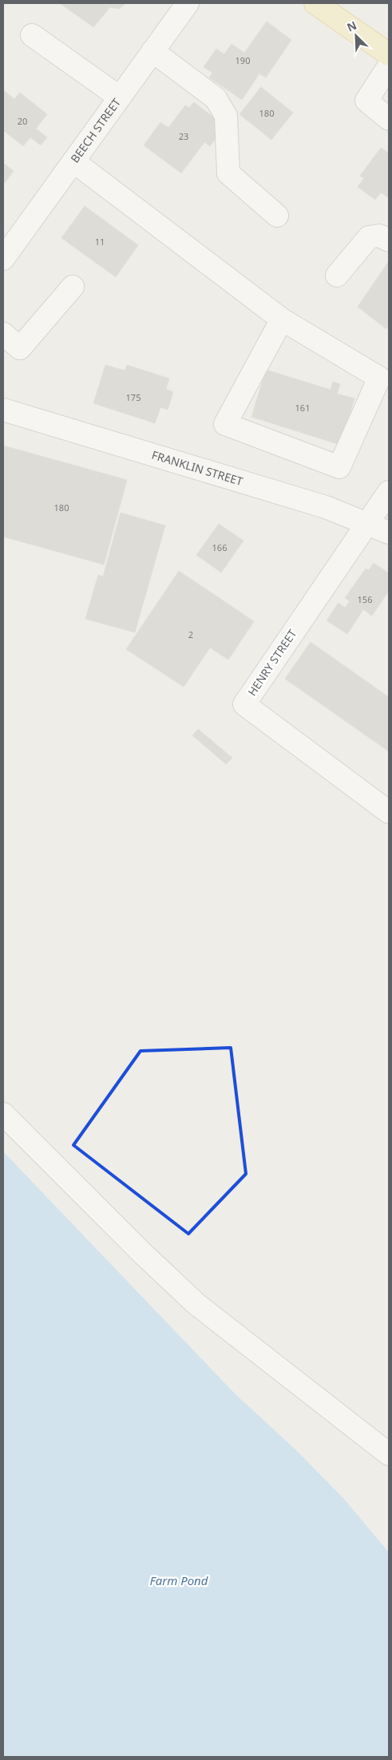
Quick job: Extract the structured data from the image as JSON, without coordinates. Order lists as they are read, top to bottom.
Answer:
{
  "streets": {
    "street": ["BEECH STREET", "FRANKLIN STREET", "HENRY STREET"]
  },
  "crossings": [
    ["FRANKLIN STREET", "HENRY STREET"]
  ],
  "water": ["Farm Pond"],
  "house_numbers": [
    "190",
    "180",
    "20",
    "23",
    "11",
    "175",
    "161",
    "180",
    "166",
    "156",
    "2"
  ],
  "north": "top left"
}
